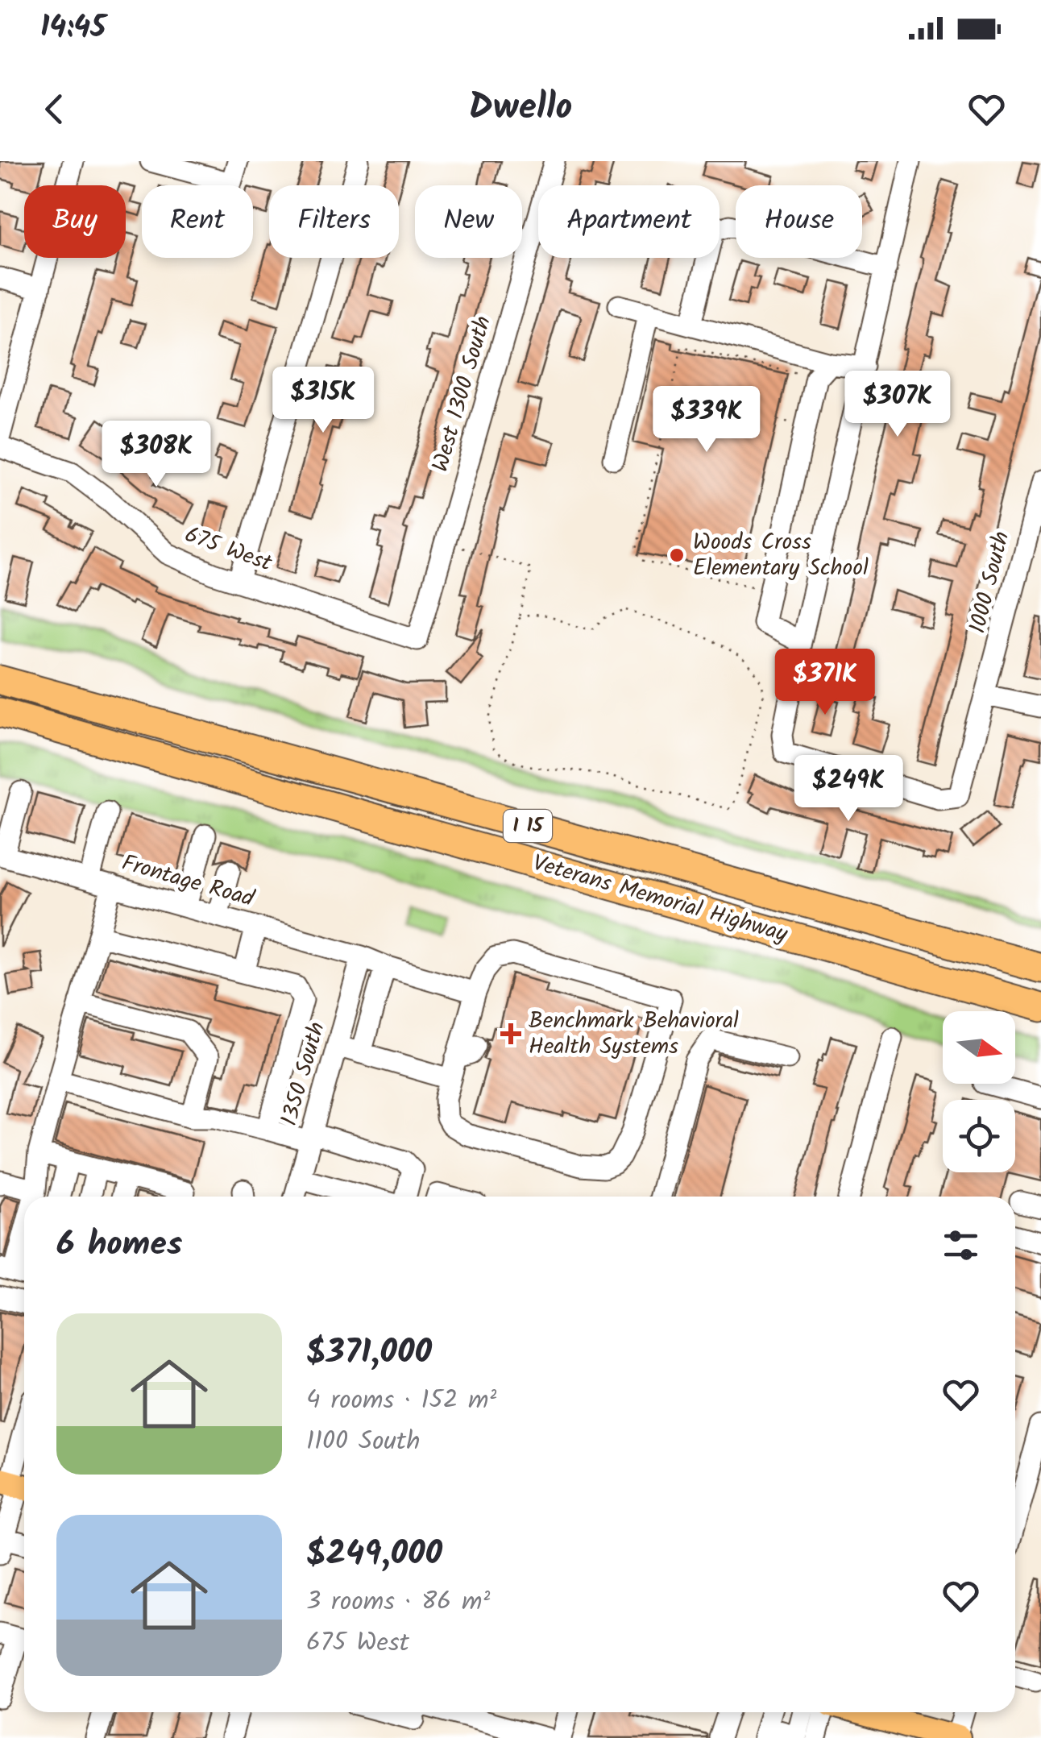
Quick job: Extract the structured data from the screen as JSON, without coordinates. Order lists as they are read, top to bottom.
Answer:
{
  "streets": {
    "highway": ["I 15", "Veterans Memorial Highway"],
    "street": [
      "West 1300 South",
      "675 West",
      "1000 South",
      "Frontage Road",
      "1350 South"
    ]
  },
  "crossings": [
    ["West 1300 South", "675 West"],
    ["Frontage Road", "1350 South"]
  ],
  "places": {
    "other": ["Woods Cross Elementary School"],
    "health": ["Benchmark Behavioral Health Systems"]
  },
  "north": "right",
  "page": {
    "status": "14:45",
    "header": "Dwello",
    "chip": [
      "Buy",
      "Rent",
      "Filters",
      "New",
      "Apartment",
      "House"
    ],
    "price": [
      "$315K",
      "$307K",
      "$339K",
      "$308K",
      "$371K",
      "$249K"
    ],
    "heading": "6 homes",
    "list": [
      {
        "name": "$371,000",
        "note": "4 rooms · 152 m² · 1100 South"
      },
      {
        "name": "$249,000",
        "note": "3 rooms · 86 m² · 675 West"
      }
    ]
  }
}
